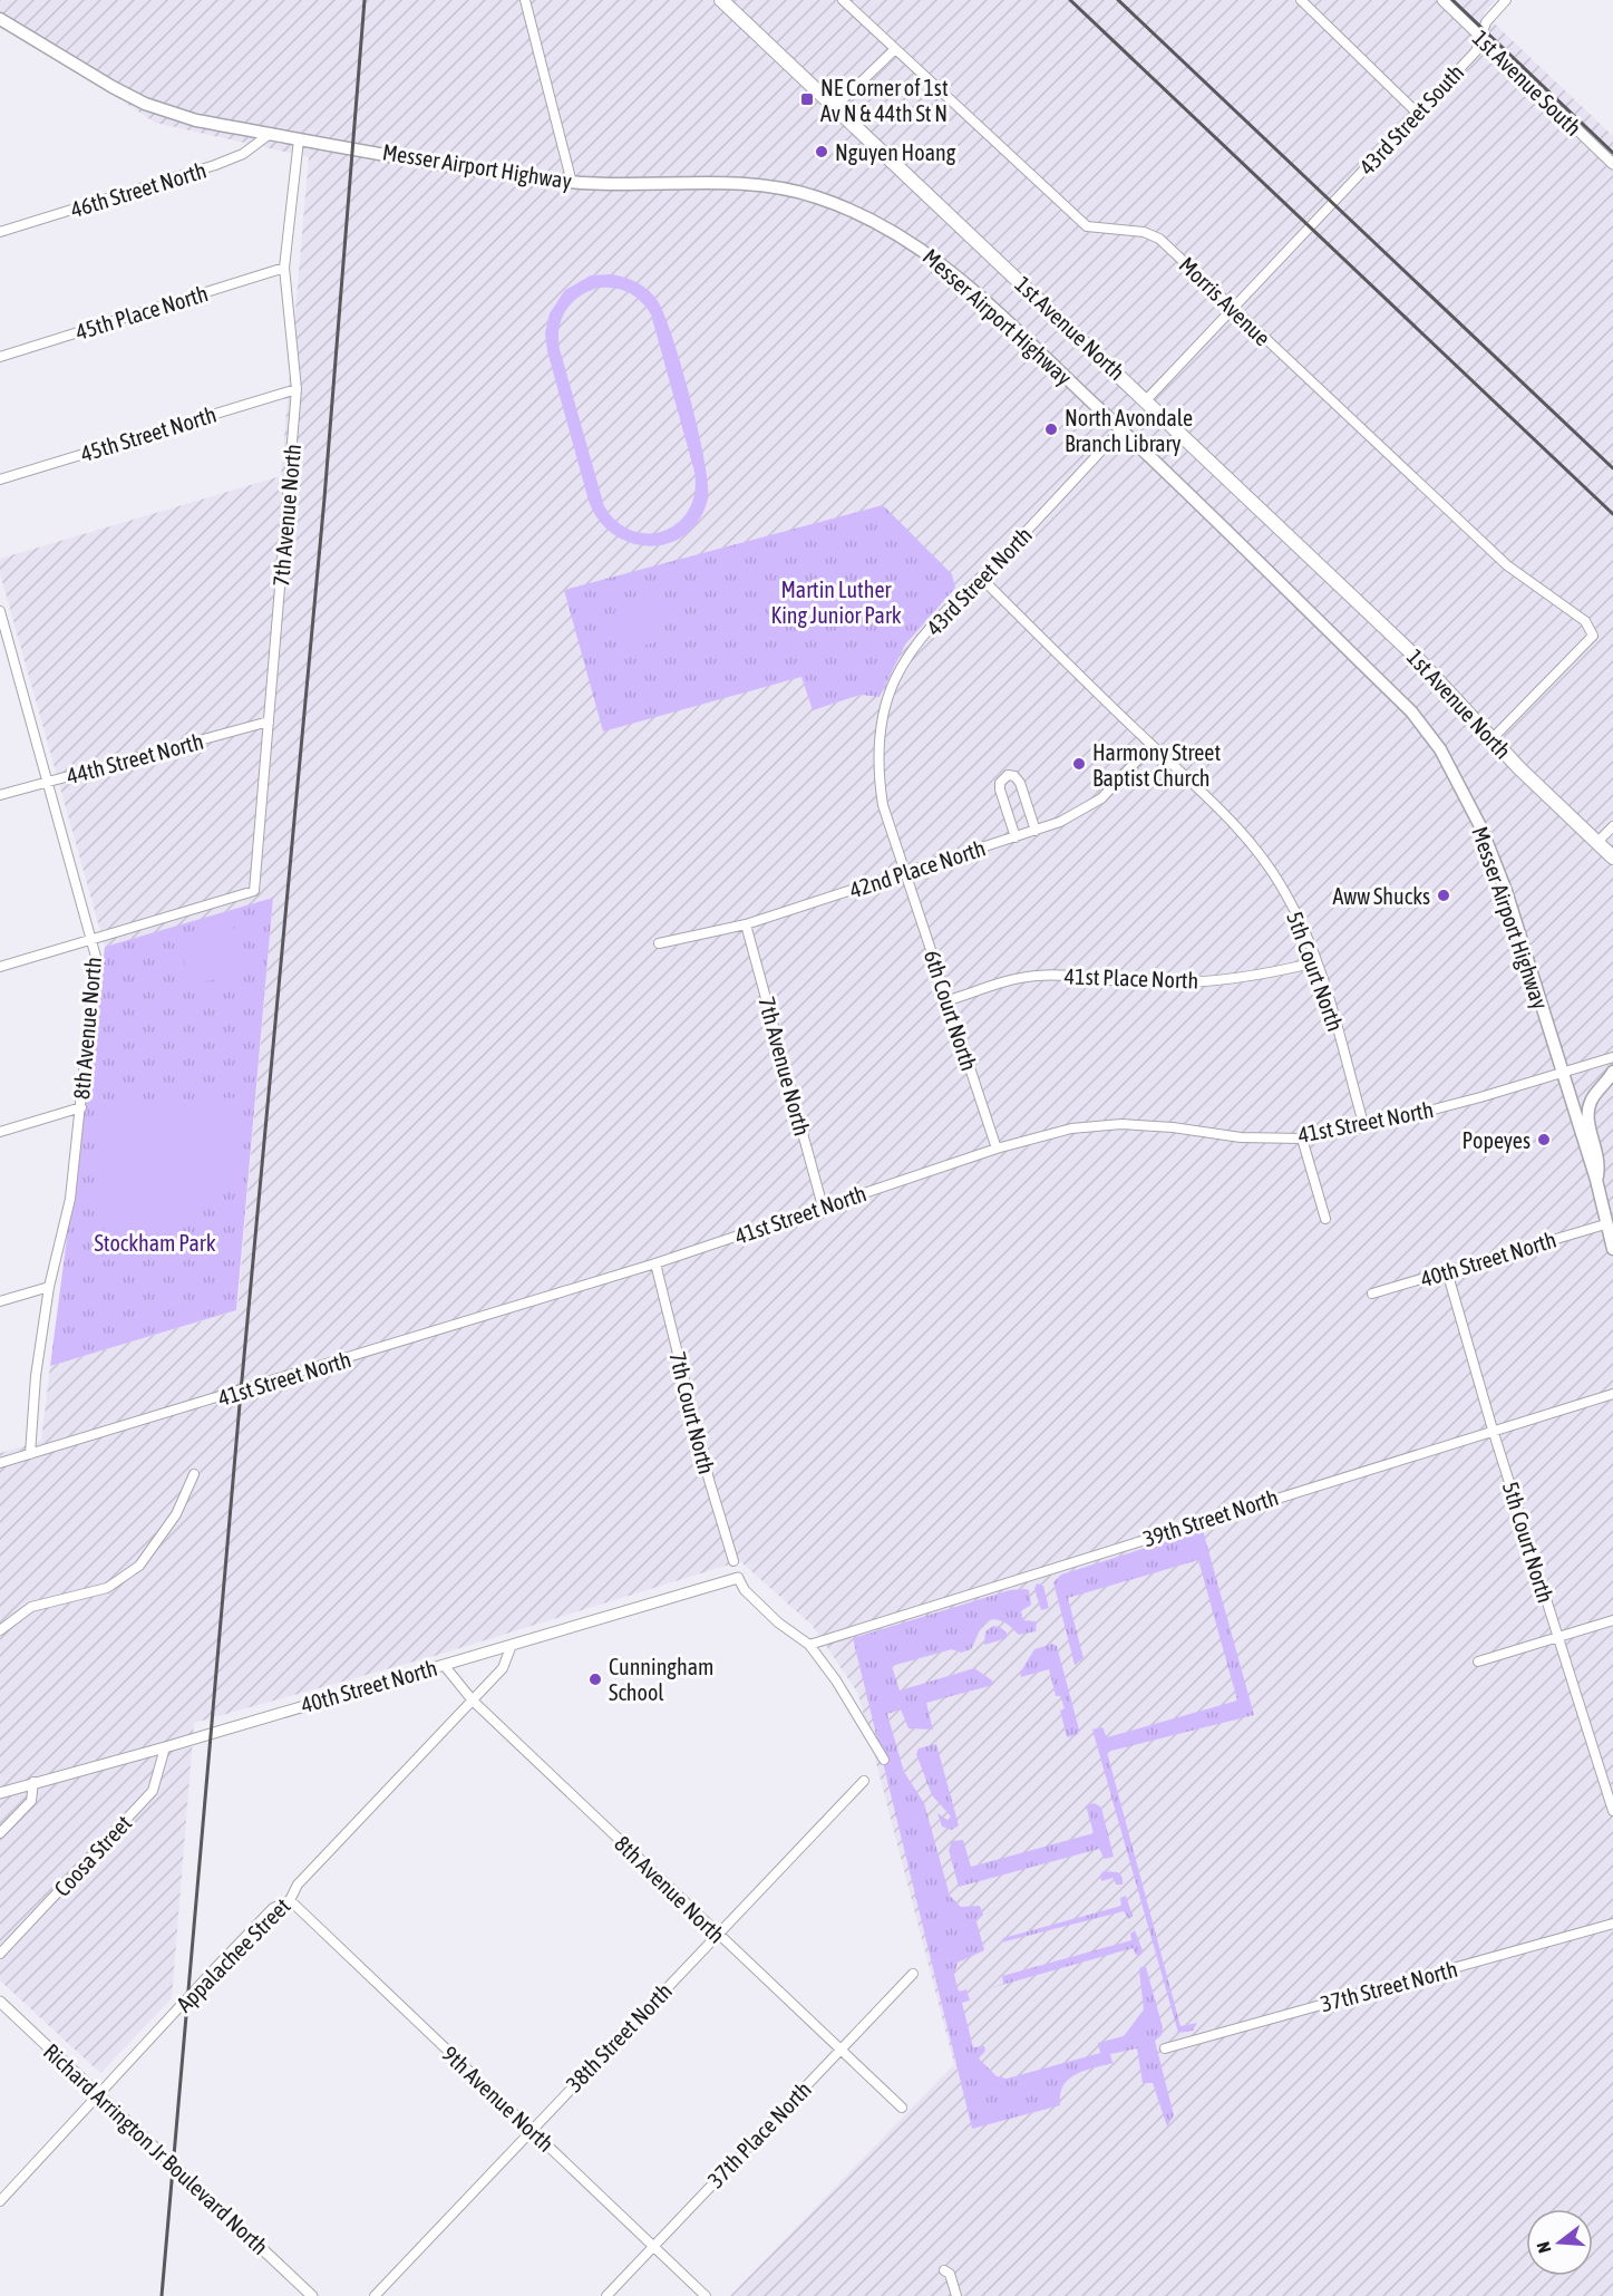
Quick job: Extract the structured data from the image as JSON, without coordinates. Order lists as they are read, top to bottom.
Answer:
{
  "streets": {
    "main road": ["Messer Airport Highway", "1st Avenue North"],
    "street": [
      "1st Avenue South",
      "43rd Street South",
      "46th Street North",
      "Morris Avenue",
      "45th Place North",
      "45th Street North",
      "7th Avenue North",
      "43rd Street North",
      "44th Street North",
      "42nd Place North",
      "5th Court North",
      "41st Place North",
      "6th Court North",
      "8th Avenue North",
      "41st Street North",
      "40th Street North",
      "7th Court North",
      "39th Street North",
      "Coosa Street",
      "Appalachee Street",
      "37th Street North",
      "38th Street North",
      "9th Avenue North",
      "37th Place North",
      "Richard Arrington Jr Boulevard North"
    ]
  },
  "crossings": [
    ["1st Avenue South", "43rd Street South"],
    ["43rd Street South", "Morris Avenue"],
    ["Messer Airport Highway", "46th Street North"],
    ["Messer Airport Highway", "7th Avenue North"],
    ["Messer Airport Highway", "43rd Street North"],
    ["Messer Airport Highway", "41st Street North"],
    ["Messer Airport Highway", "40th Street North"],
    ["Morris Avenue", "1st Avenue North"],
    ["45th Place North", "7th Avenue North"],
    ["45th Street North", "7th Avenue North"],
    ["7th Avenue North", "44th Street North"],
    ["7th Avenue North", "42nd Place North"],
    ["7th Avenue North", "8th Avenue North"],
    ["7th Avenue North", "41st Street North"],
    ["43rd Street North", "42nd Place North"],
    ["43rd Street North", "5th Court North"],
    ["43rd Street North", "6th Court North"],
    ["44th Street North", "8th Avenue North"],
    ["42nd Place North", "5th Court North"],
    ["42nd Place North", "6th Court North"],
    ["5th Court North", "41st Place North"],
    ["5th Court North", "41st Street North"],
    ["5th Court North", "40th Street North"],
    ["5th Court North", "39th Street North"],
    ["41st Place North", "6th Court North"],
    ["6th Court North", "41st Street North"],
    ["8th Avenue North", "41st Street North"],
    ["8th Avenue North", "40th Street North"],
    ["8th Avenue North", "Appalachee Street"],
    ["8th Avenue North", "38th Street North"],
    ["8th Avenue North", "37th Place North"],
    ["41st Street North", "7th Court North"],
    ["40th Street North", "Coosa Street"],
    ["40th Street North", "Appalachee Street"],
    ["Appalachee Street", "9th Avenue North"],
    ["Appalachee Street", "Richard Arrington Jr Boulevard North"],
    ["38th Street North", "9th Avenue North"],
    ["9th Avenue North", "37th Place North"]
  ],
  "parks": ["Martin Luther King Junior Park", "Stockham Park"],
  "places": {
    "transit": ["NE Corner of 1st Av N & 44th St N"],
    "other": [
      "Nguyen Hoang",
      "North Avondale Branch Library",
      "Harmony Street Baptist Church",
      "Aww Shucks",
      "Popeyes",
      "Cunningham School"
    ]
  },
  "north": "left"
}
